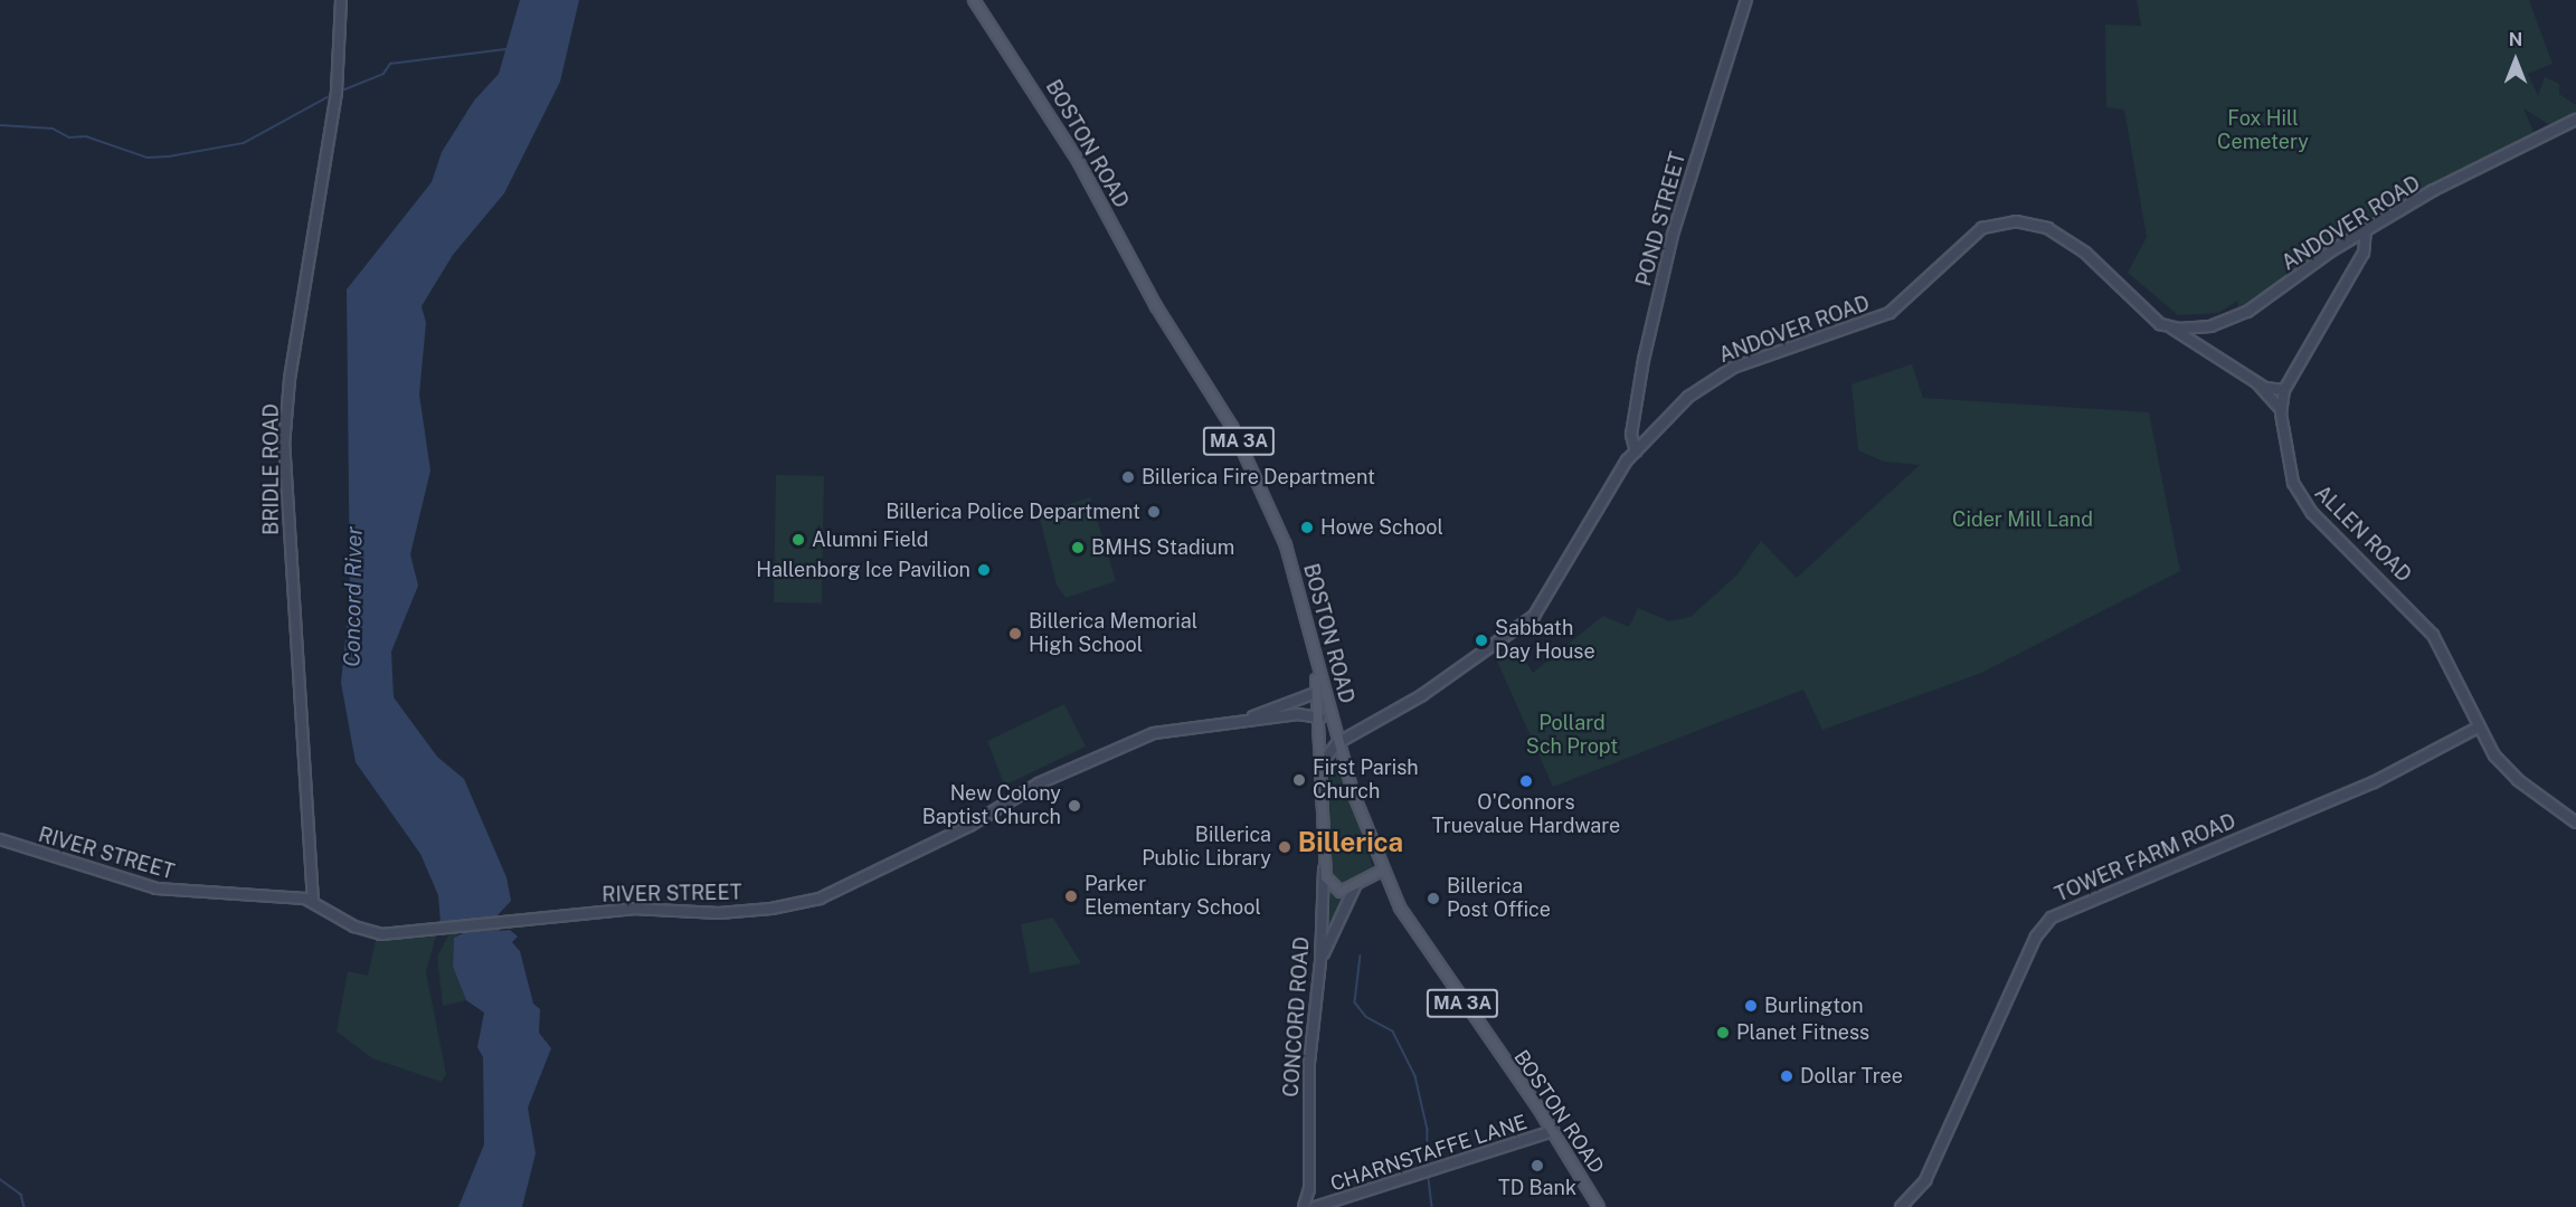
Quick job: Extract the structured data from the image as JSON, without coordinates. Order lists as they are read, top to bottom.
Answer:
{
  "streets": {
    "main road": [
      "BOSTON ROAD",
      "POND STREET",
      "ANDOVER ROAD",
      "MA 3A",
      "BRIDLE ROAD",
      "ALLEN ROAD",
      "RIVER STREET",
      "TOWER FARM ROAD",
      "CONCORD ROAD",
      "CHARNSTAFFE LANE"
    ]
  },
  "crossings": [
    ["BOSTON ROAD", "ANDOVER ROAD"],
    ["BOSTON ROAD", "RIVER STREET"],
    ["BOSTON ROAD", "CONCORD ROAD"],
    ["BOSTON ROAD", "CHARNSTAFFE LANE"],
    ["POND STREET", "ANDOVER ROAD"],
    ["ANDOVER ROAD", "ALLEN ROAD"],
    ["BRIDLE ROAD", "RIVER STREET"],
    ["ALLEN ROAD", "TOWER FARM ROAD"],
    ["RIVER STREET", "CONCORD ROAD"]
  ],
  "districts": ["Billerica"],
  "water": ["Concord River"],
  "parks": ["Fox Hill Cemetery", "Cider Mill Land", "Pollard Sch Propt"],
  "places": [
    "Billerica Fire Department",
    "Billerica Police Department",
    "Howe School",
    "Alumni Field",
    "BMHS Stadium",
    "Hallenborg Ice Pavilion",
    "Billerica Memorial High School",
    "Sabbath Day House",
    "First Parish Church",
    "O'Connors Truevalue Hardware",
    "New Colony Baptist Church",
    "Billerica Public Library",
    "Parker Elementary School",
    "Billerica Post Office",
    "Burlington",
    "Planet Fitness",
    "Dollar Tree",
    "TD Bank"
  ],
  "north": "top"
}
